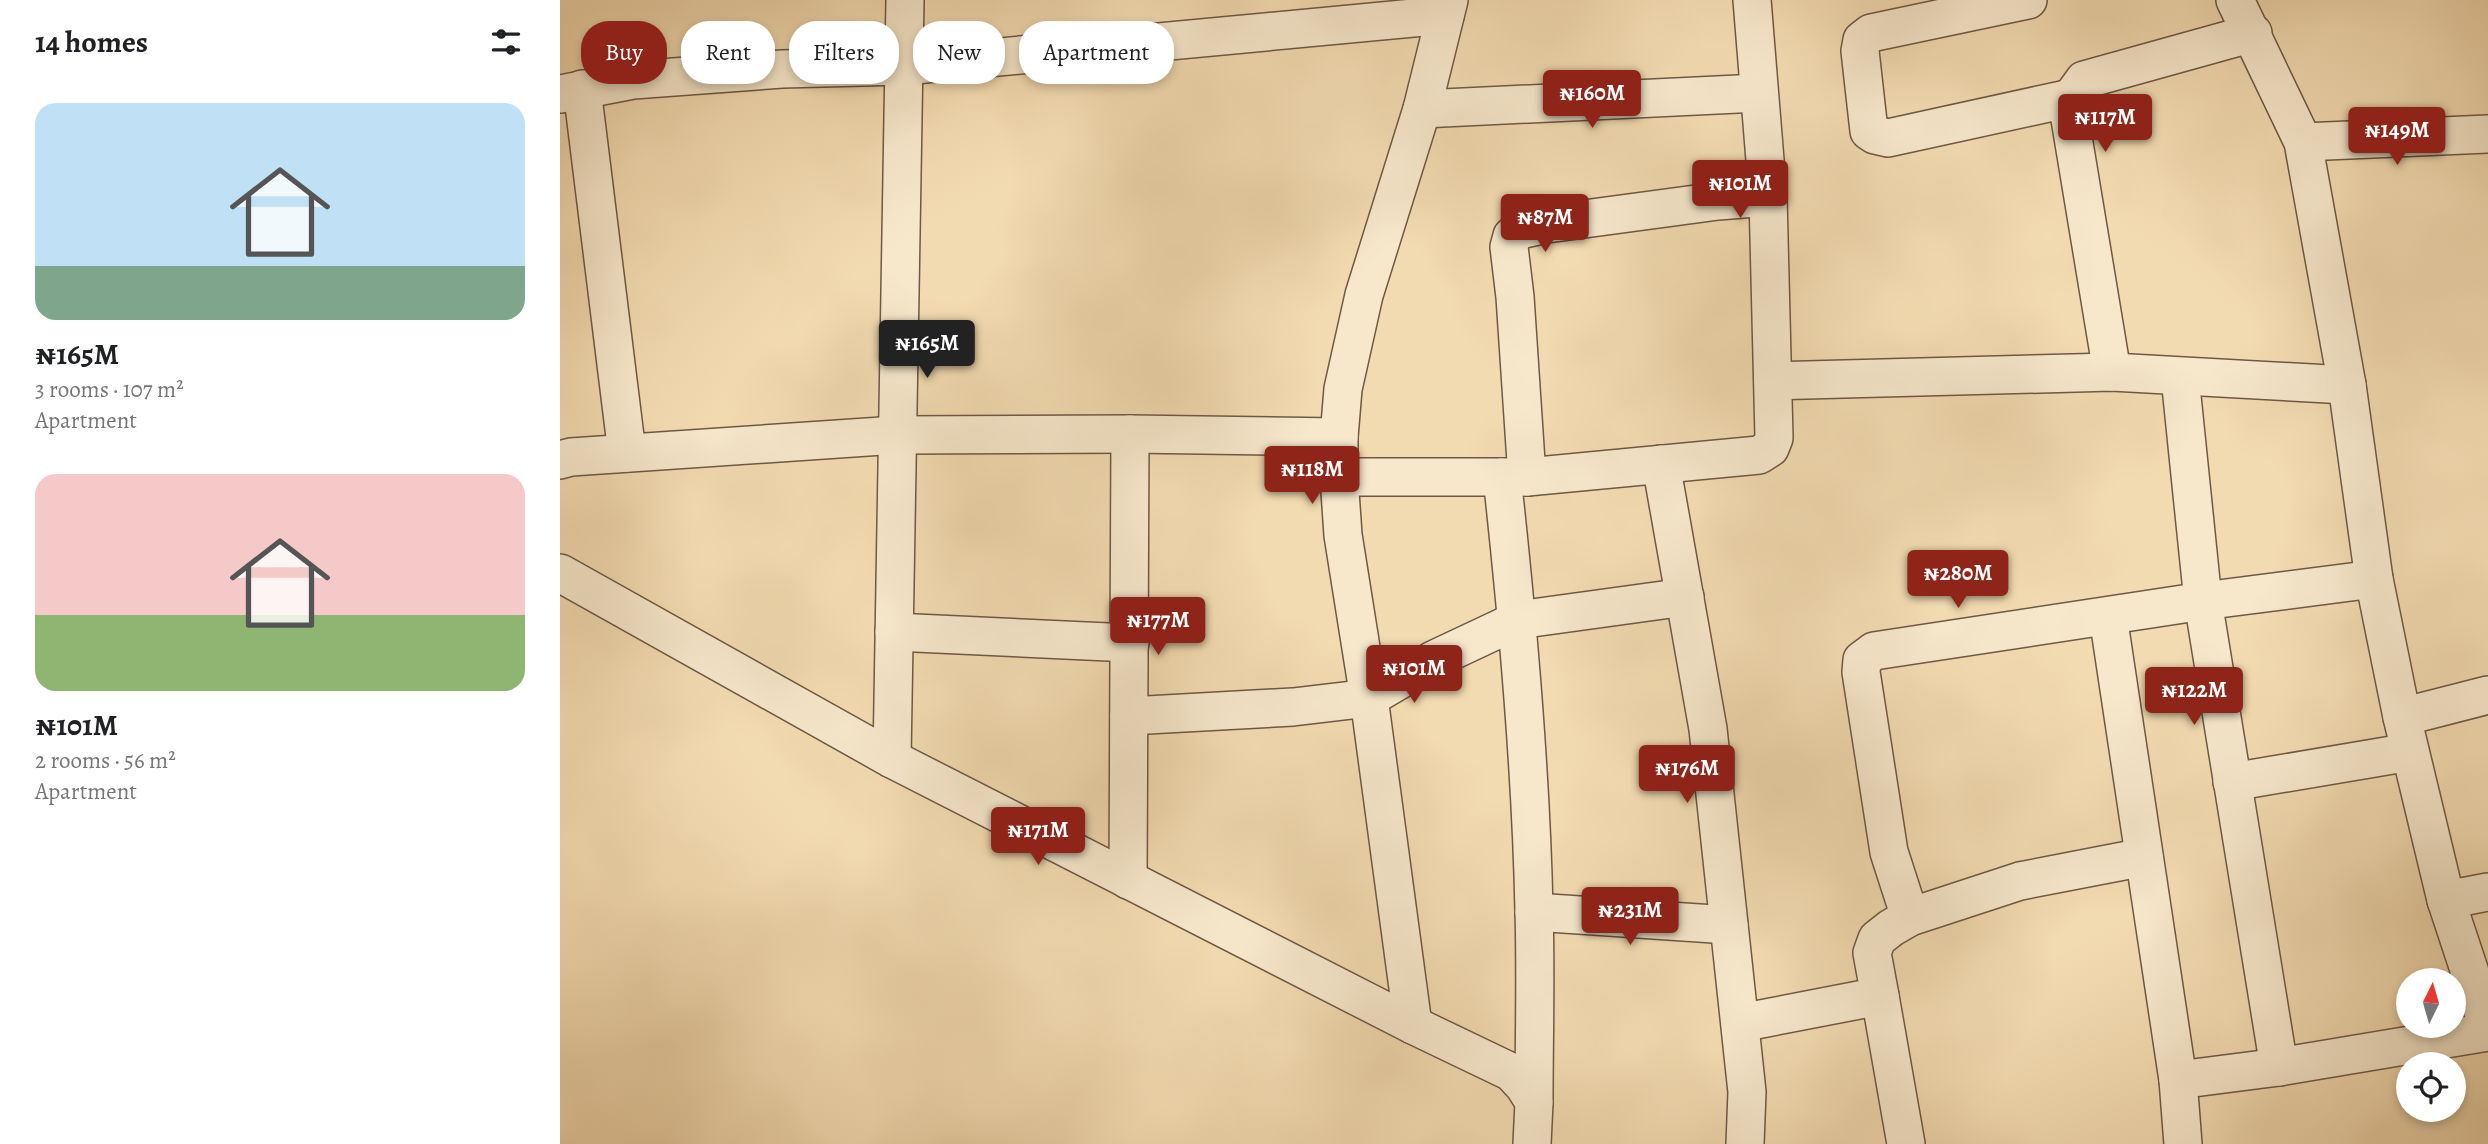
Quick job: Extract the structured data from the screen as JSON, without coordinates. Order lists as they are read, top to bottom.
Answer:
{
  "north": "top",
  "page": {
    "heading": "14 homes",
    "chip": [
      "Buy",
      "Rent",
      "Filters",
      "New",
      "Apartment"
    ],
    "price": [
      "₦160M",
      "₦117M",
      "₦149M",
      "₦101M",
      "₦87M",
      "₦165M",
      "₦118M",
      "₦280M",
      "₦177M",
      "₦101M",
      "₦122M",
      "₦176M",
      "₦171M",
      "₦231M"
    ],
    "list": [
      {
        "name": "₦165M",
        "note": "3 rooms · 107 m² · Apartment"
      },
      {
        "name": "₦101M",
        "note": "2 rooms · 56 m² · Apartment"
      }
    ]
  }
}
